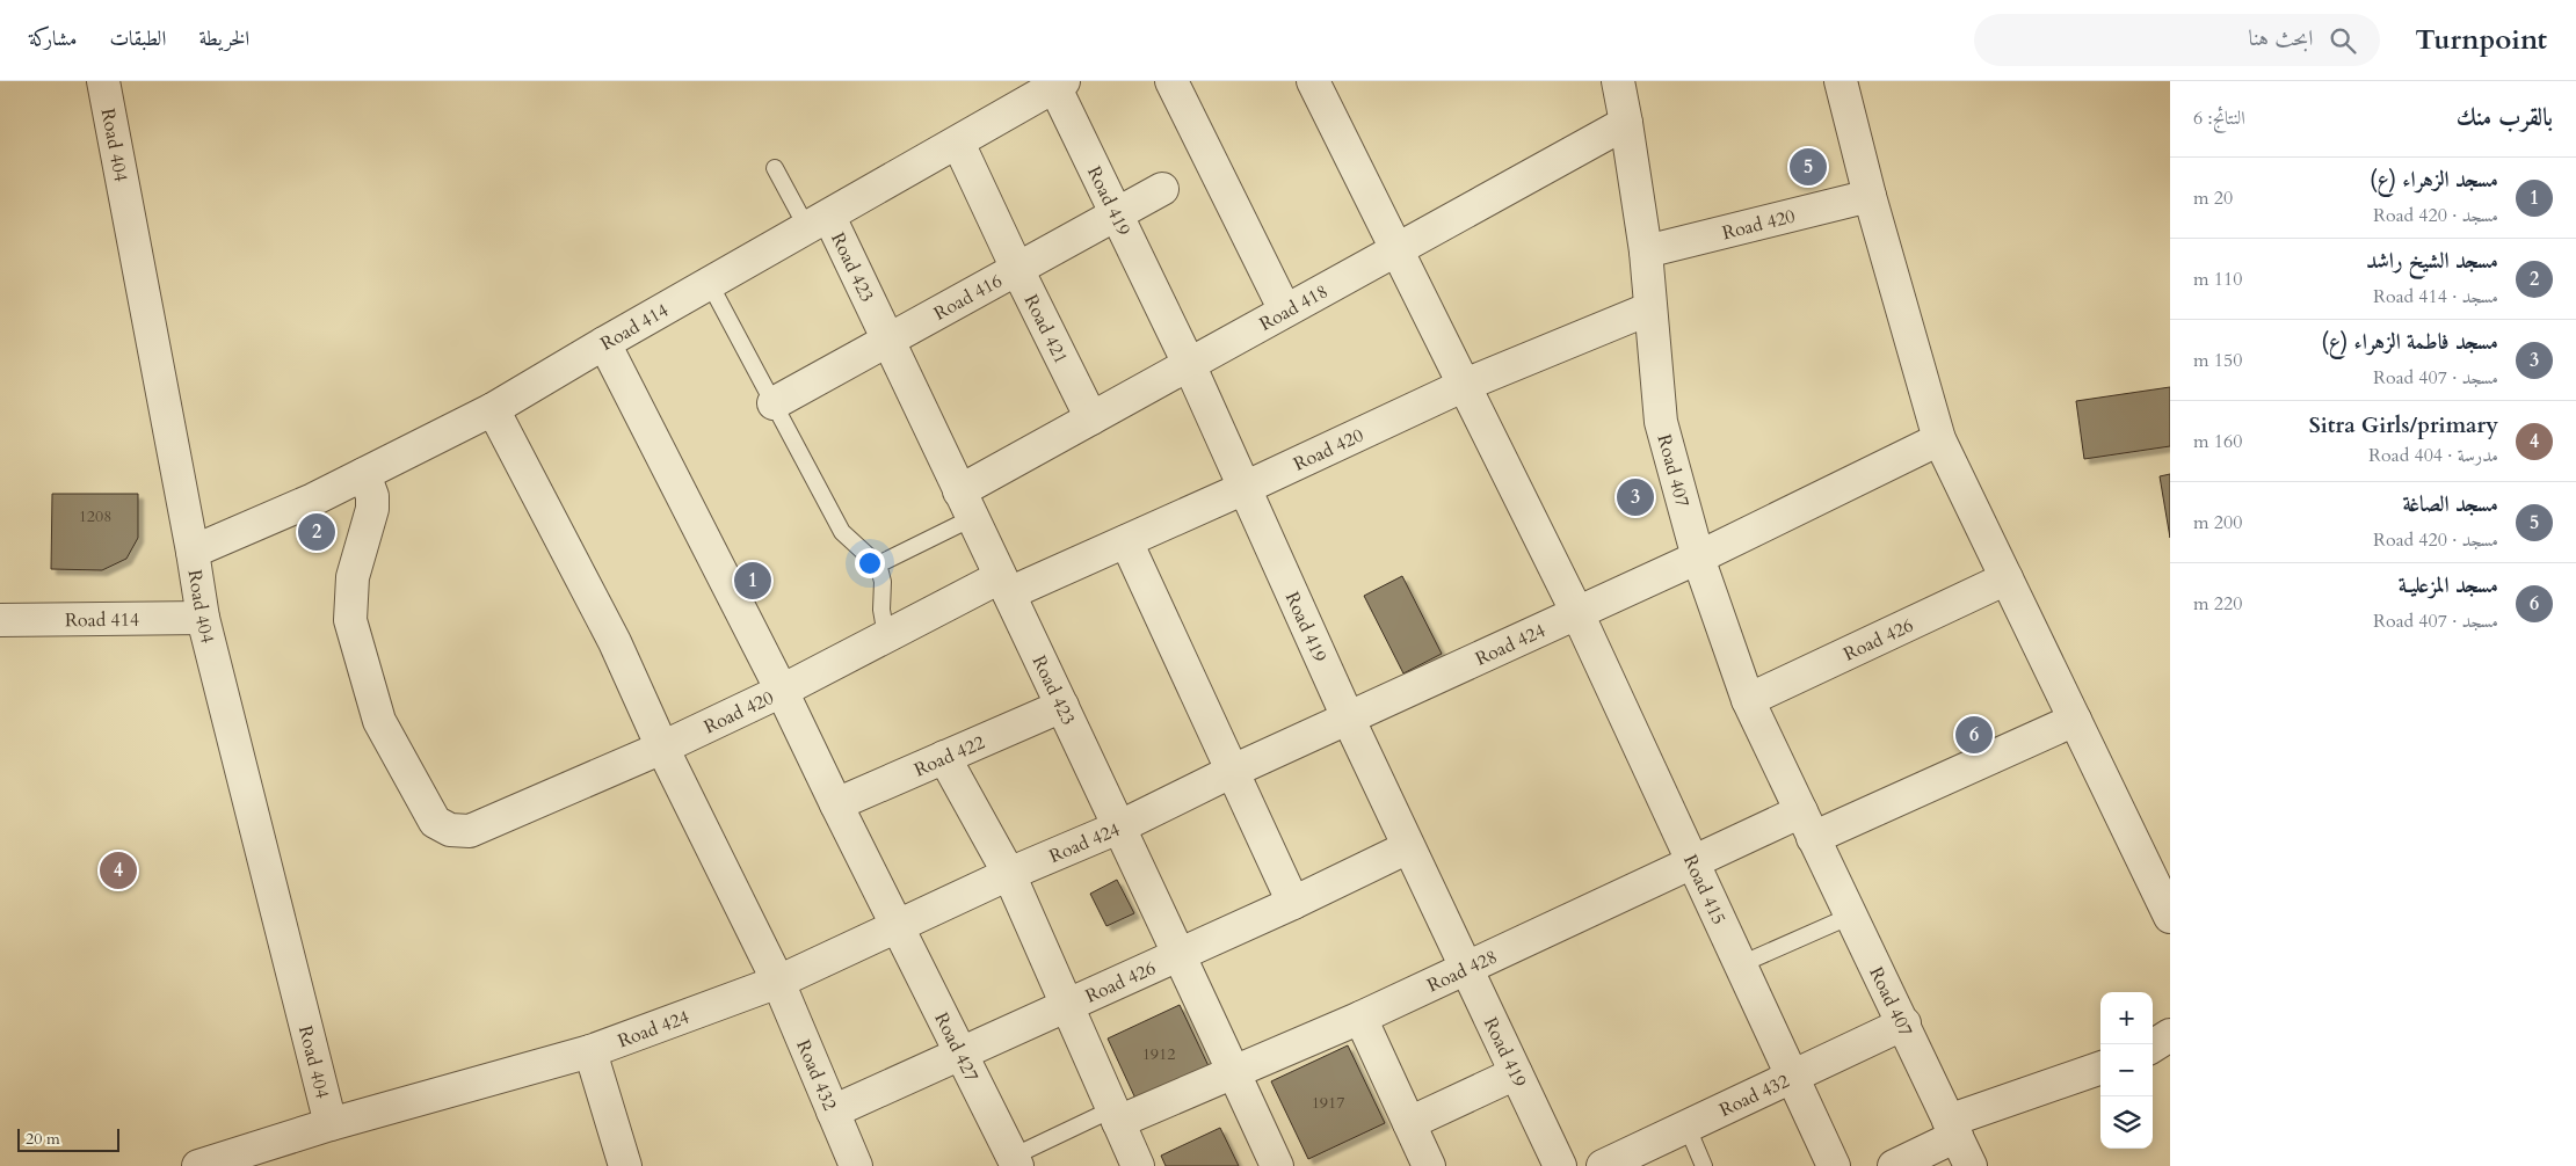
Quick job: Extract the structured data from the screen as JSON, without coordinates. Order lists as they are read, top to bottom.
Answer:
{
  "streets": {
    "street": [
      "Road 404",
      "Road 419",
      "Road 420",
      "Road 423",
      "Road 416",
      "Road 418",
      "Road 414",
      "Road 421",
      "Road 407",
      "Road 426",
      "Road 424",
      "Road 422",
      "Road 415",
      "Road 428",
      "Road 427",
      "Road 432"
    ]
  },
  "crossings": [
    ["Road 404", "Road 414"],
    ["Road 404", "Road 424"],
    ["Road 419", "Road 420"],
    ["Road 419", "Road 416"],
    ["Road 419", "Road 418"],
    ["Road 419", "Road 414"],
    ["Road 419", "Road 426"],
    ["Road 419", "Road 424"],
    ["Road 419", "Road 428"],
    ["Road 420", "Road 423"],
    ["Road 420", "Road 414"],
    ["Road 420", "Road 407"],
    ["Road 420", "Road 415"],
    ["Road 420", "Road 427"],
    ["Road 420", "Road 432"],
    ["Road 423", "Road 416"],
    ["Road 423", "Road 418"],
    ["Road 423", "Road 414"],
    ["Road 423", "Road 426"],
    ["Road 423", "Road 424"],
    ["Road 423", "Road 422"],
    ["Road 423", "Road 428"],
    ["Road 416", "Road 421"],
    ["Road 418", "Road 421"],
    ["Road 418", "Road 407"],
    ["Road 418", "Road 415"],
    ["Road 414", "Road 421"],
    ["Road 414", "Road 427"],
    ["Road 414", "Road 432"],
    ["Road 407", "Road 426"],
    ["Road 407", "Road 424"],
    ["Road 407", "Road 428"],
    ["Road 407", "Road 432"],
    ["Road 426", "Road 427"],
    ["Road 426", "Road 432"],
    ["Road 424", "Road 415"],
    ["Road 424", "Road 427"],
    ["Road 424", "Road 432"],
    ["Road 422", "Road 427"],
    ["Road 415", "Road 428"],
    ["Road 415", "Road 432"]
  ],
  "house_numbers": ["1208", "1912", "1917"],
  "scale_bar": "20 m",
  "page": {
    "header": "Turnpoint",
    "search": "ابحث هنا",
    "nav": ["الخريطة", "الطبقات", "مشاركة"],
    "heading": ["بالقرب منك", "النتائج: 6"],
    "pins": [
      "5",
      "3",
      "2",
      "1",
      "6",
      "4"
    ],
    "list": [
      {
        "mark": "1",
        "name": "مسجد الزهراء (ع)",
        "note": "مسجد · Road 420",
        "value": "20 m"
      },
      {
        "mark": "2",
        "name": "مسجد الشيخ راشد",
        "note": "مسجد · Road 414",
        "value": "110 m"
      },
      {
        "mark": "3",
        "name": "مسجد فاطمة الزهراء (ع)",
        "note": "مسجد · Road 407",
        "value": "150 m"
      },
      {
        "mark": "4",
        "name": "Sitra Girls/primary",
        "note": "مدرسة · Road 404",
        "value": "160 m"
      },
      {
        "mark": "5",
        "name": "مسجد الصاغة",
        "note": "مسجد · Road 420",
        "value": "200 m"
      },
      {
        "mark": "6",
        "name": "مسجد المزعليـة",
        "note": "مسجد · Road 407",
        "value": "220 m"
      }
    ],
    "map_buttons": ["+", "−"],
    "scale": "20 m"
  }
}
